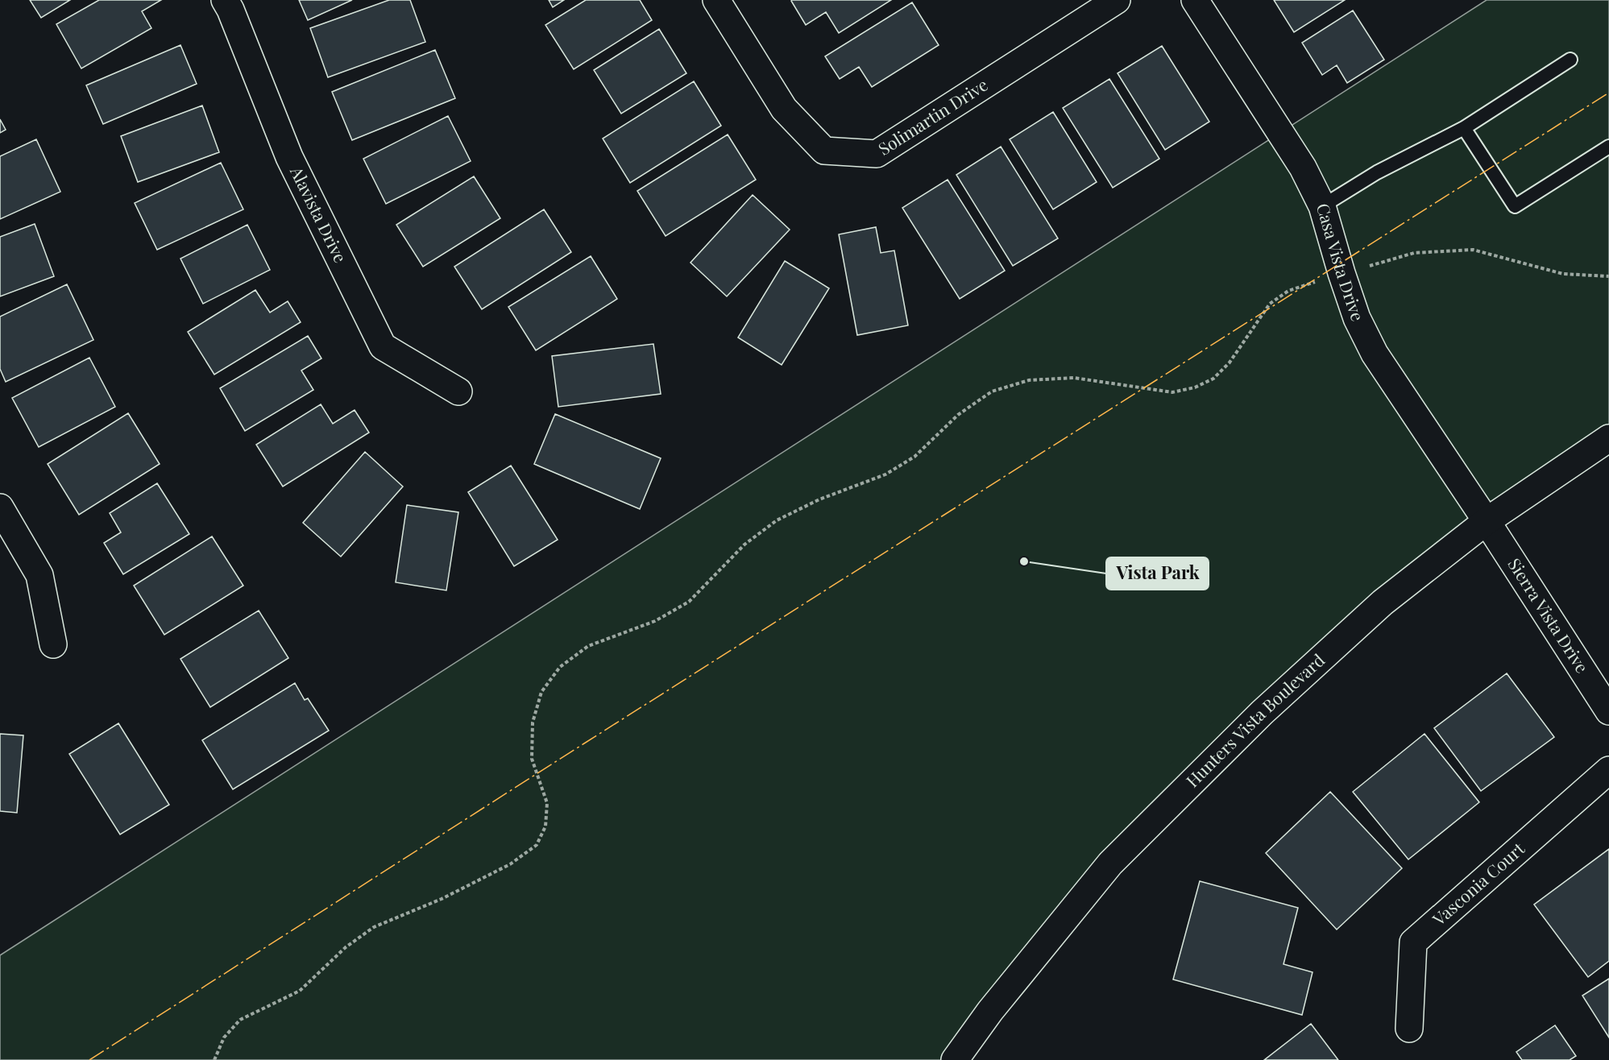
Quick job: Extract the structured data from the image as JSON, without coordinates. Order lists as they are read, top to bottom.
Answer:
{
  "streets": {
    "street": [
      "Solimartin Drive",
      "Alavista Drive",
      "Casa Vista Drive",
      "Sierra Vista Drive",
      "Hunters Vista Boulevard",
      "Vasconia Court"
    ]
  },
  "crossings": [
    ["Casa Vista Drive", "Sierra Vista Drive"],
    ["Casa Vista Drive", "Hunters Vista Boulevard"],
    ["Sierra Vista Drive", "Hunters Vista Boulevard"]
  ],
  "places": ["Vista Park"]
}
